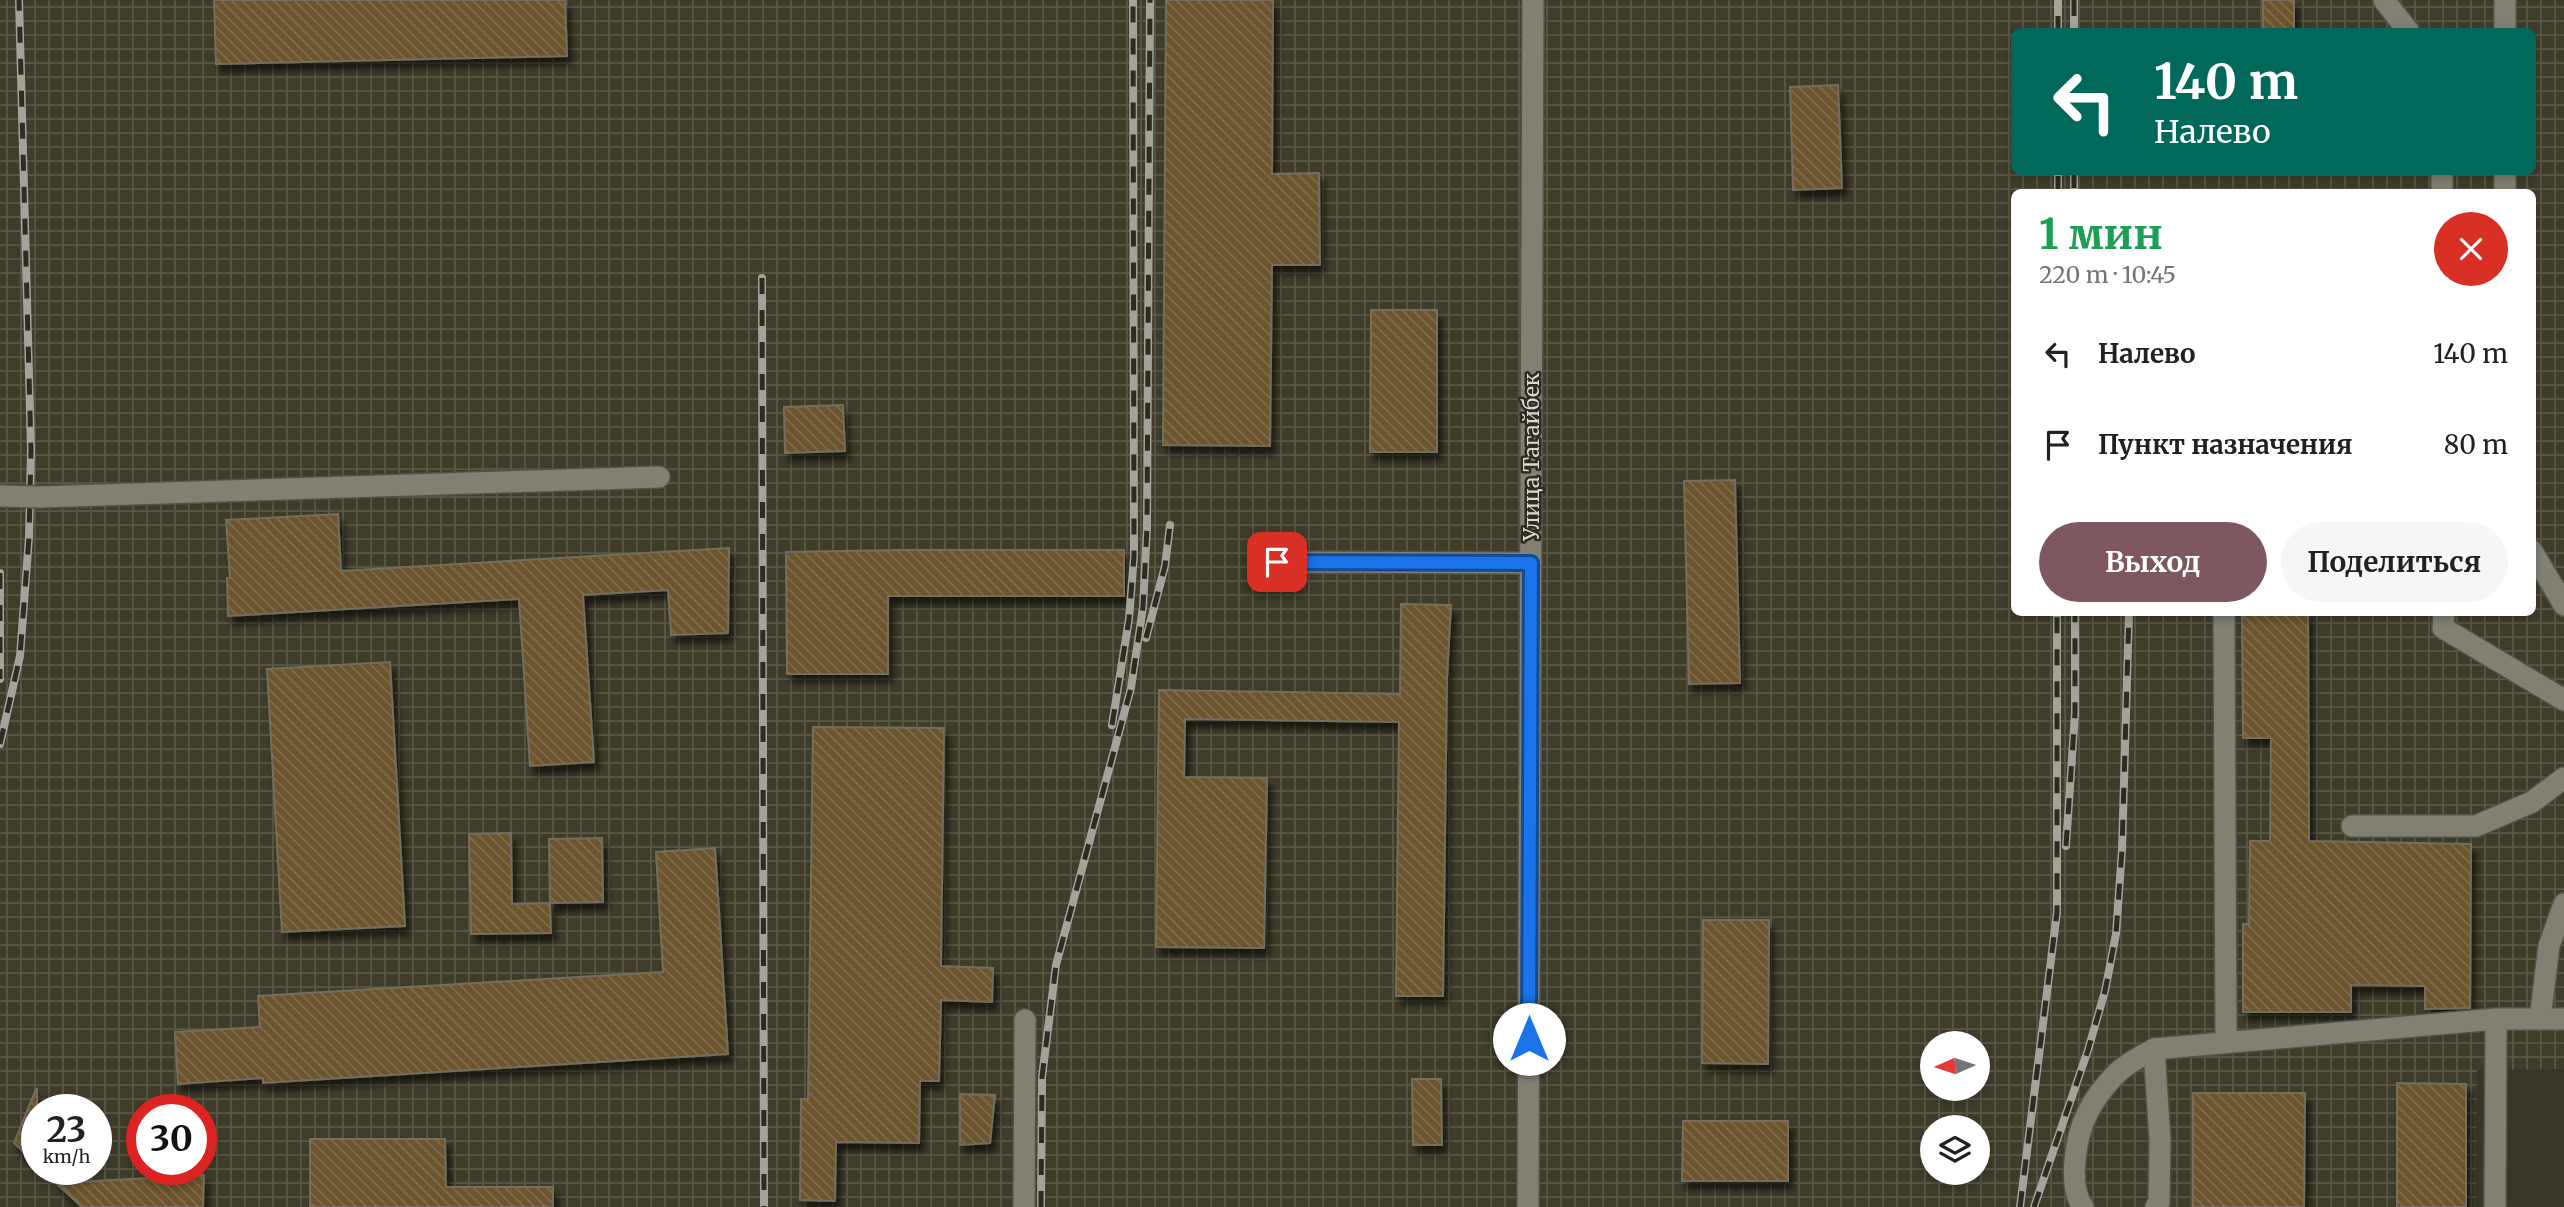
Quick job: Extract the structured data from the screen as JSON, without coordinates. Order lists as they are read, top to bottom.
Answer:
{
  "streets": {
    "street": ["Улица Тагайбек"]
  },
  "north": "left",
  "page": {
    "turn": ["140 m", "Налево"],
    "heading": ["1 мин", "220 m · 10:45"],
    "list": [
      {
        "name": "Налево",
        "value": "140 m"
      },
      {
        "name": "Пункт назначения",
        "value": "80 m"
      }
    ],
    "buttons": ["Выход", "Поделиться"],
    "speed": "23 km/h",
    "limit": "30"
  }
}
